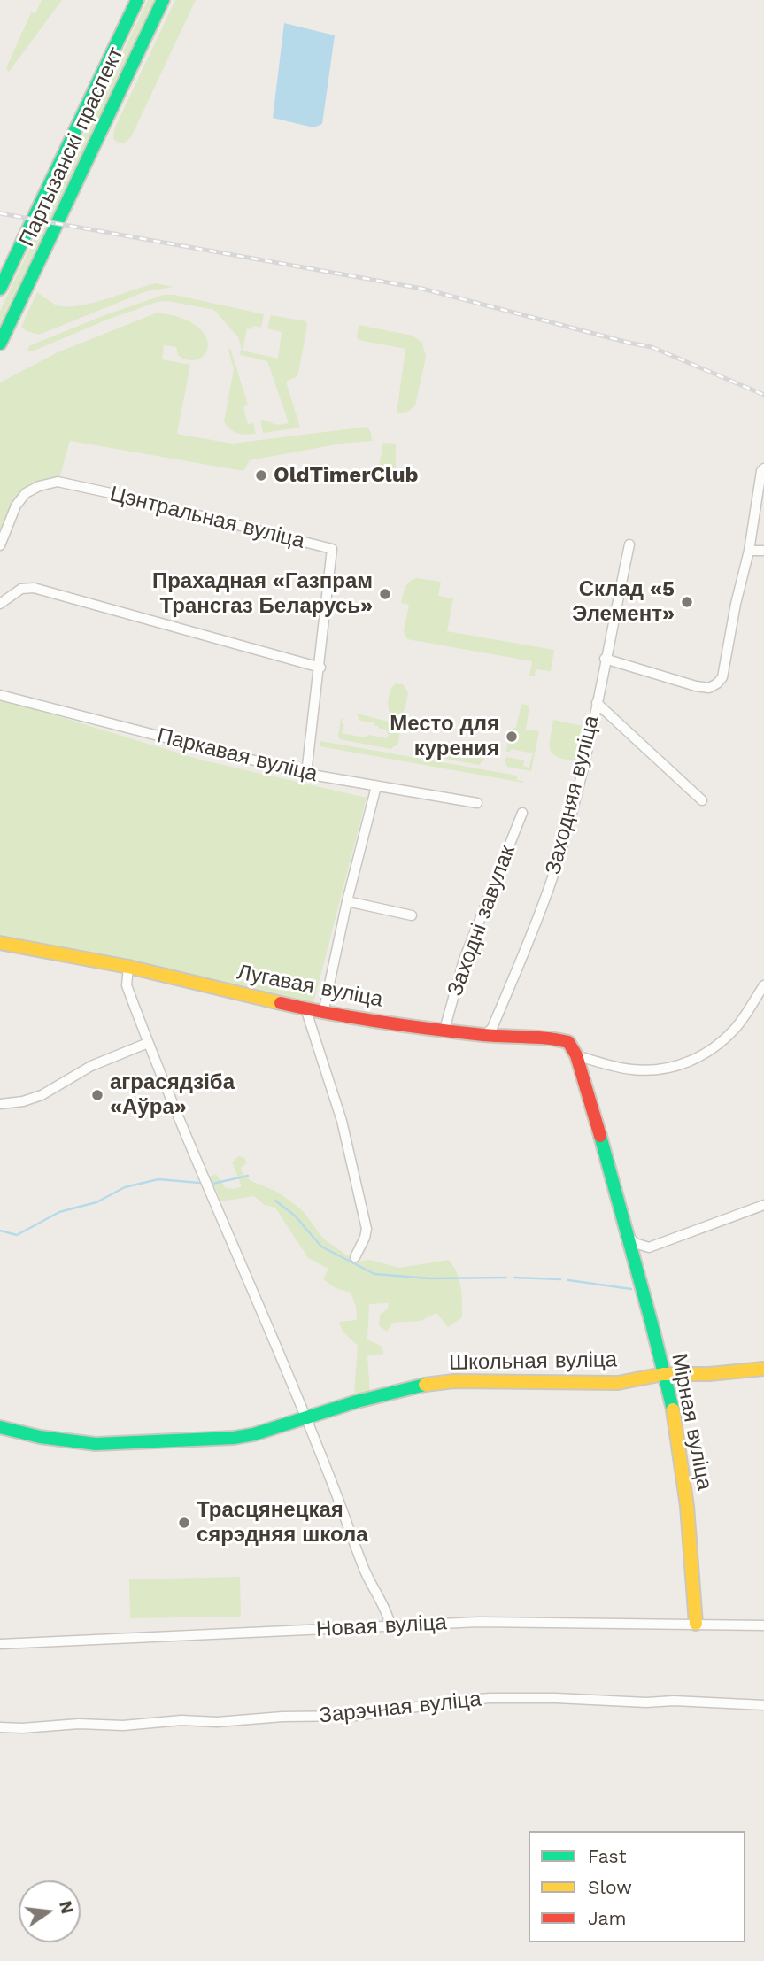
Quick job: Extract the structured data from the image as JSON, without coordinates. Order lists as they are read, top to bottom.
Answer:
{
  "streets": {
    "main road": [
      "Партызанскі праспект",
      "Лугавая вуліца",
      "Школьная вуліца",
      "Мірная вуліца"
    ],
    "street": [
      "Цэнтральная вуліца",
      "Паркавая вуліца",
      "Заходняя вуліца",
      "Заходні завулак",
      "Новая вуліца",
      "Зарэчная вуліца"
    ]
  },
  "crossings": [
    ["Цэнтральная вуліца", "Паркавая вуліца"],
    ["Заходняя вуліца", "Лугавая вуліца"],
    ["Заходні завулак", "Лугавая вуліца"],
    ["Школьная вуліца", "Мірная вуліца"],
    ["Мірная вуліца", "Новая вуліца"]
  ],
  "places": [
    "OldTimerClub",
    "Прахадная «Газпрам Трансгаз Беларусь»",
    "Склад «5 Элемент»",
    "Место для курения",
    "аграсядзіба «Аўра»",
    "Трасцянецкая сярэдняя школа"
  ],
  "legend": ["Fast", "Slow", "Jam"],
  "north": "right"
}
